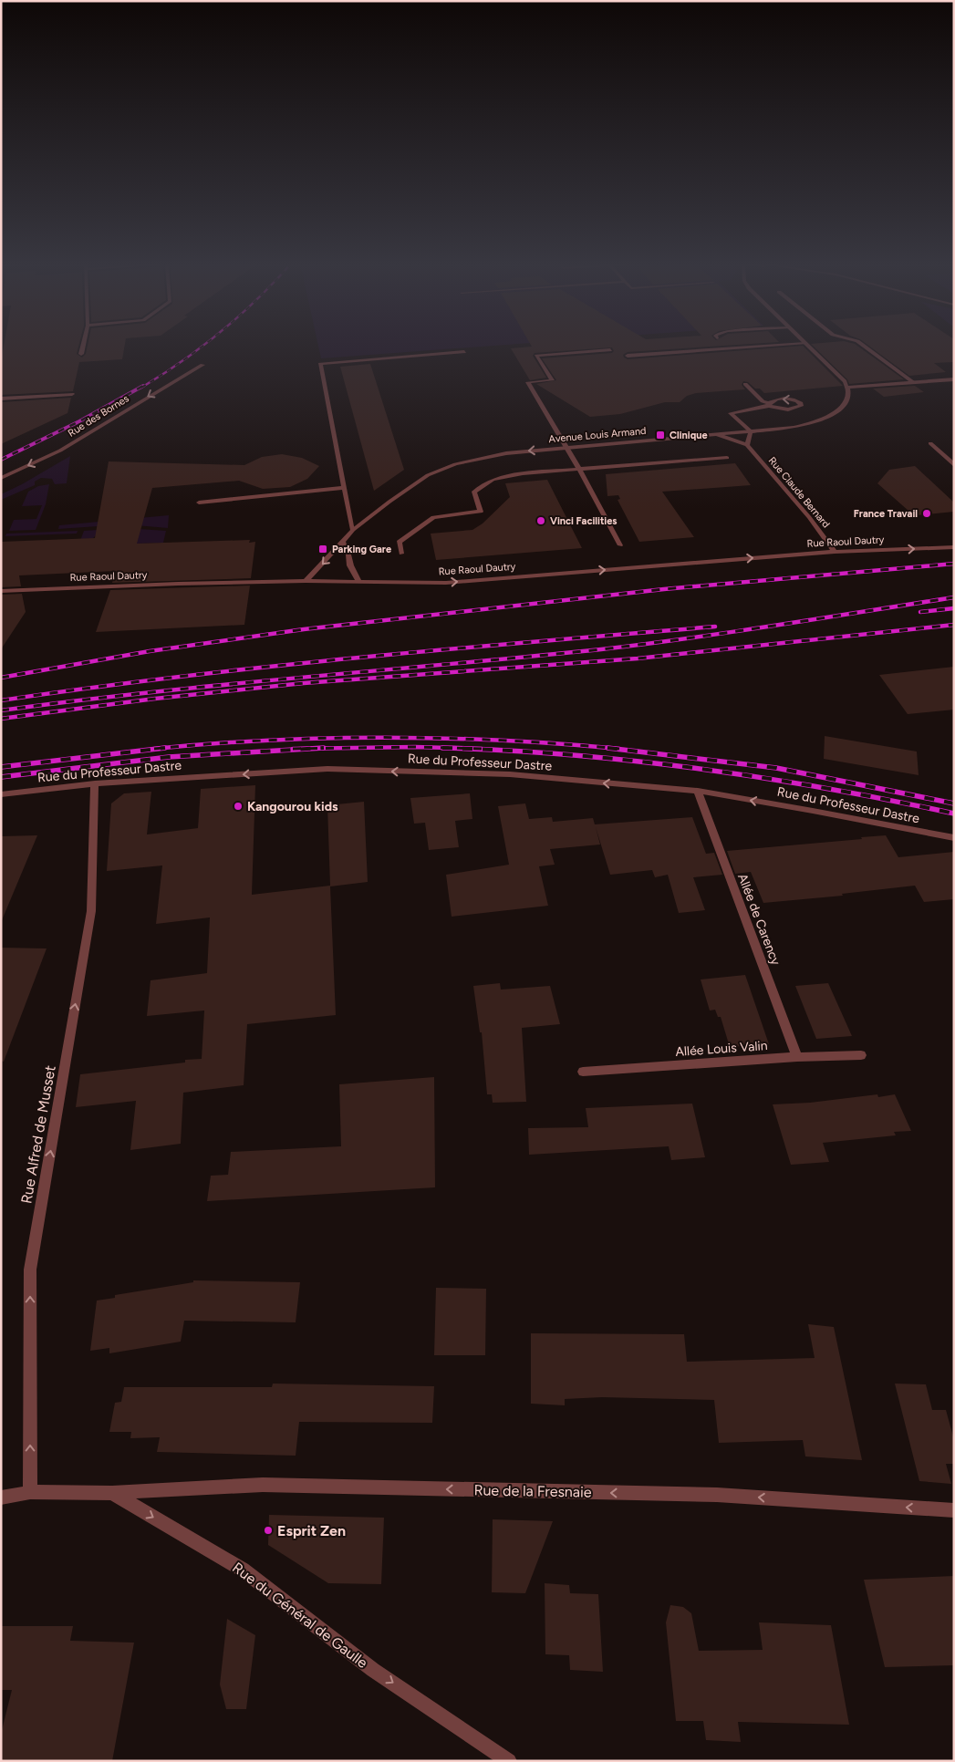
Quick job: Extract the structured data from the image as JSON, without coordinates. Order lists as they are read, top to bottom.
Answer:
{
  "streets": {
    "street": [
      "Rue des Bornes",
      "Avenue Louis Armand",
      "Rue Claude Bernard",
      "Rue Raoul Dautry",
      "Rue du Professeur Dastre",
      "Allée de Carency",
      "Allée Louis Valin",
      "Rue Alfred de Musset",
      "Rue de la Fresnaie",
      "Rue du Général de Gaulle"
    ]
  },
  "crossings": [
    ["Avenue Louis Armand", "Rue Raoul Dautry"],
    ["Rue Claude Bernard", "Rue Raoul Dautry"],
    ["Rue du Professeur Dastre", "Allée de Carency"],
    ["Rue du Professeur Dastre", "Rue Alfred de Musset"],
    ["Allée de Carency", "Allée Louis Valin"],
    ["Rue de la Fresnaie", "Rue du Général de Gaulle"]
  ],
  "one_way": [
    "Avenue Louis Armand",
    "Rue Raoul Dautry",
    "Rue du Professeur Dastre",
    "Rue Alfred de Musset",
    "Rue de la Fresnaie",
    "Rue du Général de Gaulle"
  ],
  "places": {
    "transit": ["Clinique", "Parking Gare"],
    "other": [
      "France Travail",
      "Vinci Facilities",
      "Kangourou kids",
      "Esprit Zen"
    ]
  }
}
